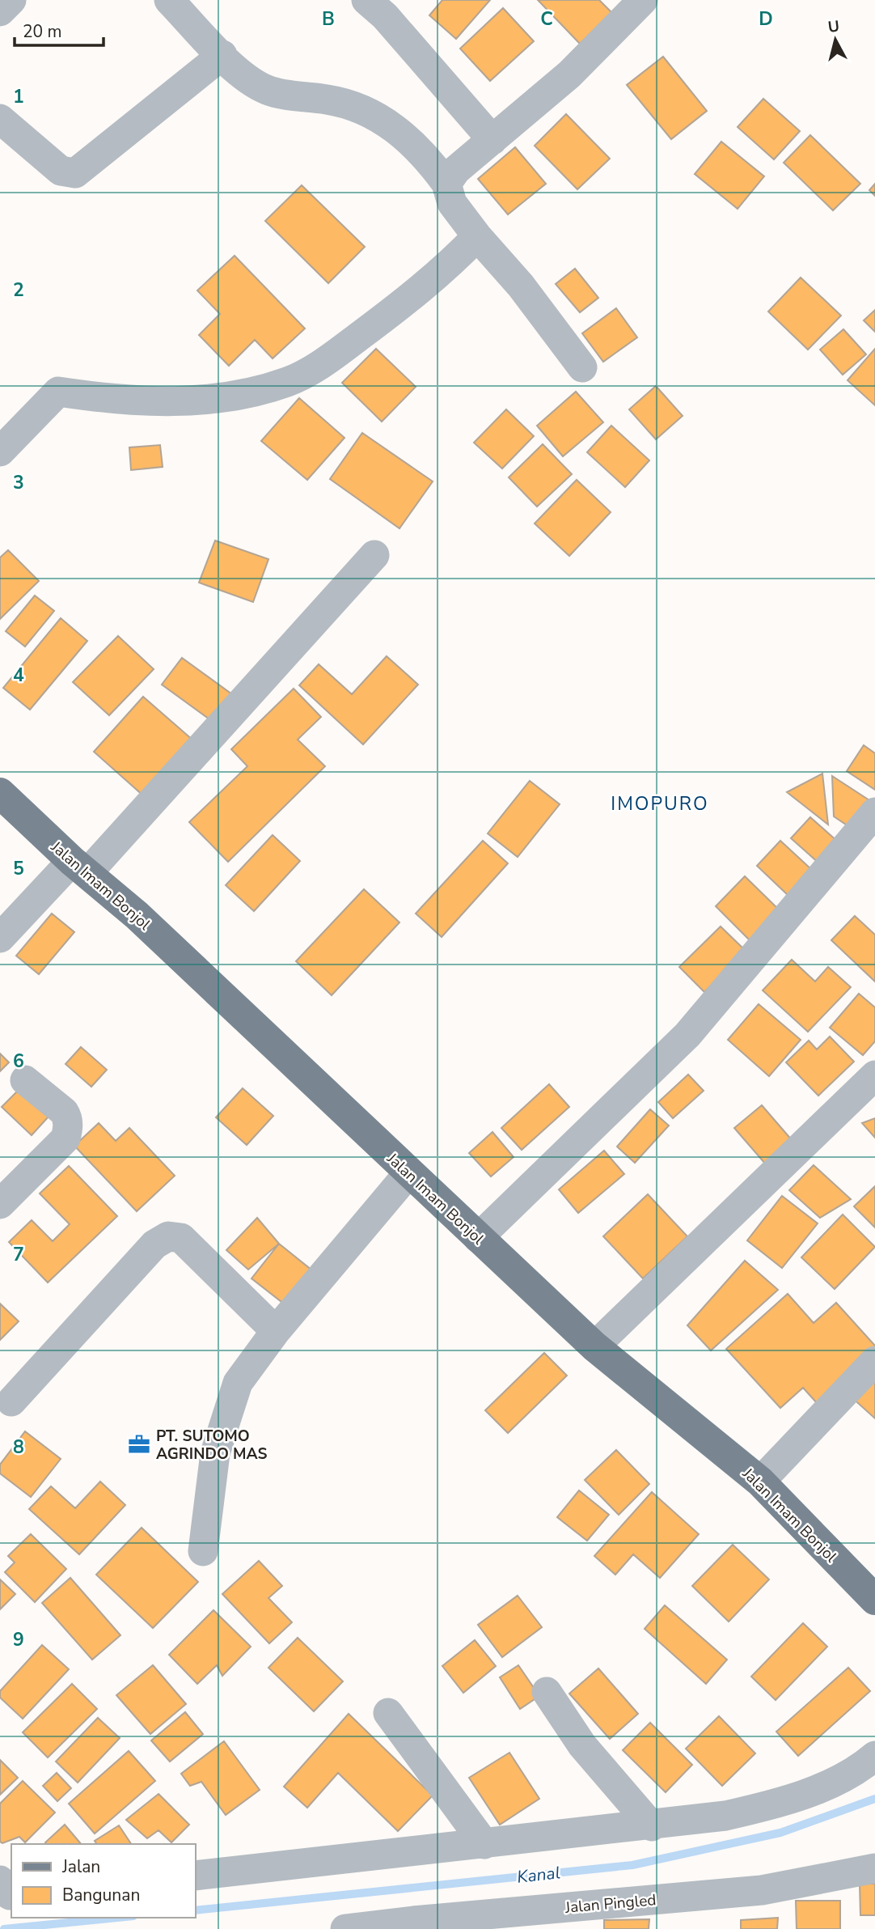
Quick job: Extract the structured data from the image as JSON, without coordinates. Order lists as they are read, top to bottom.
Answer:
{
  "streets": {
    "main road": ["Jalan Imam Bonjol"],
    "street": ["Jalan Pingled"]
  },
  "districts": ["IMOPURO"],
  "water": ["Kanal"],
  "places": {
    "office": ["PT. SUTOMO AGRINDO MAS"]
  },
  "legend": ["Jalan", "Bangunan"],
  "scale_bar": "20 m",
  "north": "top",
  "grid": {
    "columns": ["B", "C", "D"],
    "rows": [
      "1",
      "2",
      "3",
      "4",
      "5",
      "6",
      "7",
      "8",
      "9"
    ]
  }
}
